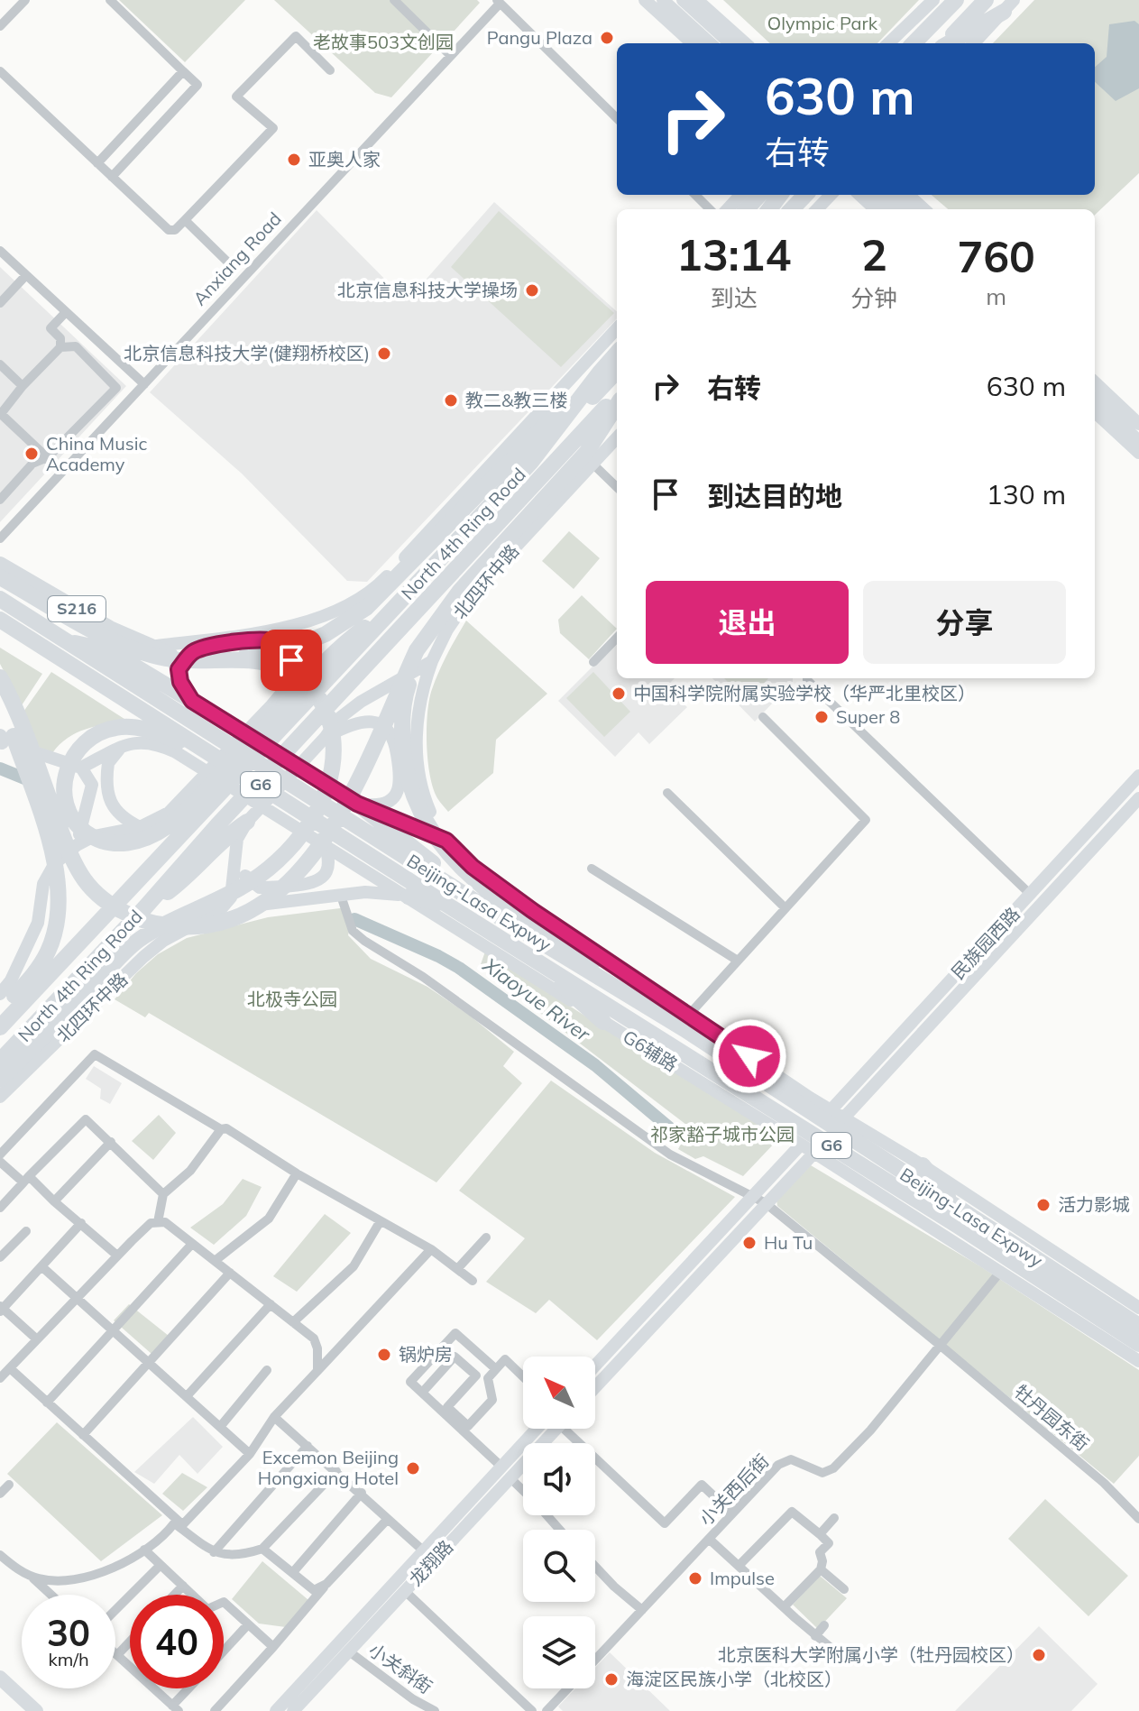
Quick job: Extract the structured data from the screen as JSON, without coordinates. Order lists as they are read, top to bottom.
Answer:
{
  "streets": {
    "highway": ["North 4th Ring Road", "G6", "Beijing-Lasa Expwy"],
    "main road": ["S216"],
    "street": [
      "Anxiang Road",
      "北四环中路",
      "民族园西路",
      "G6辅路",
      "牡丹园东街",
      "小关西后街",
      "龙翔路",
      "小关斜街"
    ]
  },
  "crossings": [
    ["G6辅路", "小关西后街"],
    ["牡丹园东街", "小关西后街"],
    ["龙翔路", "小关斜街"]
  ],
  "water": ["Xiaoyue River"],
  "parks": [
    "Olympic Park",
    "老故事503文创园",
    "北极寺公园",
    "祁家豁子城市公园"
  ],
  "places": [
    "Pangu Plaza",
    "亚奥人家",
    "北京信息科技大学操场",
    "北京信息科技大学(健翔桥校区)",
    "教二&教三楼",
    "China Music Academy",
    "中国科学院附属实验学校（华严北里校区）",
    "Super 8",
    "活力影城",
    "Hu Tu",
    "锅炉房",
    "Excemon Beijing Hongxiang Hotel",
    "Impulse",
    "北京医科大学附属小学（牡丹园校区）",
    "海淀区民族小学（北校区）"
  ],
  "north": "top left",
  "page": {
    "turn": ["630 m", "右转"],
    "eta": [
      "13:14",
      "到达",
      "2",
      "分钟",
      "760",
      "m"
    ],
    "list": [
      {
        "name": "右转",
        "value": "630 m"
      },
      {
        "name": "到达目的地",
        "value": "130 m"
      }
    ],
    "buttons": ["退出", "分享"],
    "speed": "30 km/h",
    "limit": "40"
  }
}
